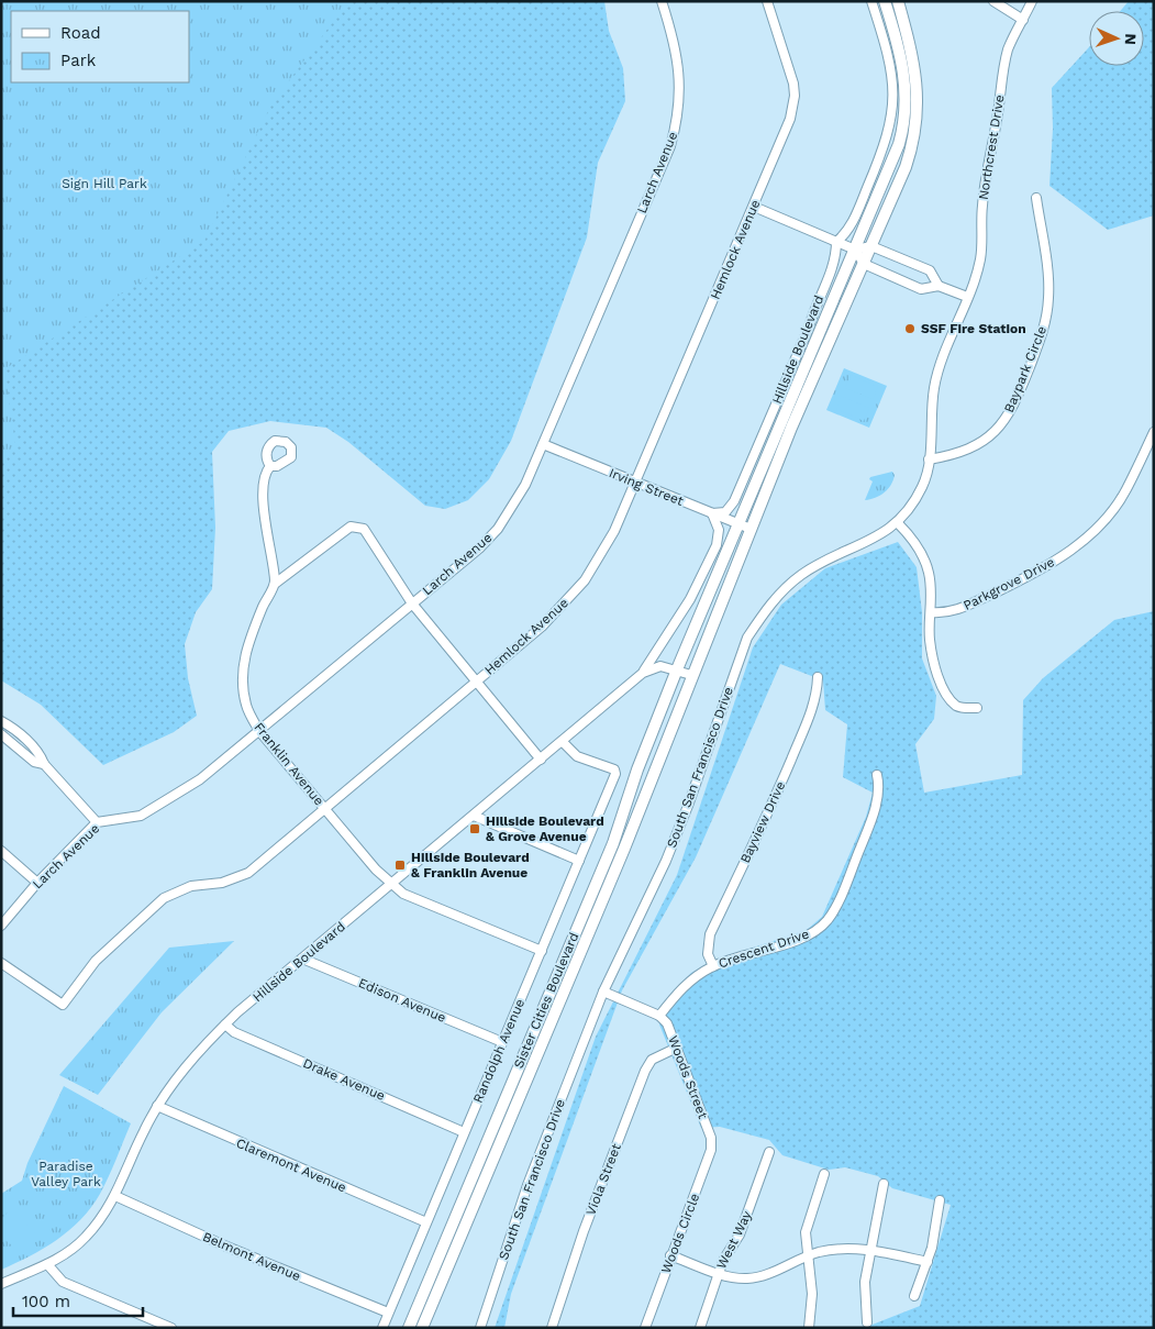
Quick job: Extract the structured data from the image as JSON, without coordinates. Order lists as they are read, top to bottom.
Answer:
{
  "streets": {
    "main road": ["Hillside Boulevard", "Sister Cities Boulevard"],
    "street": [
      "Northcrest Drive",
      "Larch Avenue",
      "Hemlock Avenue",
      "Baypark Circle",
      "Irving Street",
      "Parkgrove Drive",
      "Franklin Avenue",
      "South San Francisco Drive",
      "Bayview Drive",
      "Crescent Drive",
      "Edison Avenue",
      "Randolph Avenue",
      "Woods Street",
      "Drake Avenue",
      "Claremont Avenue",
      "Viola Street",
      "Woods Circle",
      "West Way",
      "Belmont Avenue"
    ]
  },
  "crossings": [
    ["Northcrest Drive", "South San Francisco Drive"],
    ["Larch Avenue", "Irving Street"],
    ["Larch Avenue", "Franklin Avenue"],
    ["Hemlock Avenue", "Irving Street"],
    ["Hemlock Avenue", "Franklin Avenue"],
    ["Hillside Boulevard", "Irving Street"],
    ["Hillside Boulevard", "Franklin Avenue"],
    ["Hillside Boulevard", "Edison Avenue"],
    ["Hillside Boulevard", "Sister Cities Boulevard"],
    ["Hillside Boulevard", "Randolph Avenue"],
    ["Hillside Boulevard", "Drake Avenue"],
    ["Hillside Boulevard", "Claremont Avenue"],
    ["Hillside Boulevard", "Belmont Avenue"],
    ["Baypark Circle", "South San Francisco Drive"],
    ["Franklin Avenue", "Randolph Avenue"],
    ["Bayview Drive", "Crescent Drive"],
    ["Crescent Drive", "Woods Street"],
    ["Edison Avenue", "Randolph Avenue"],
    ["Randolph Avenue", "Drake Avenue"],
    ["Randolph Avenue", "Claremont Avenue"],
    ["Randolph Avenue", "Belmont Avenue"],
    ["Woods Street", "Viola Street"],
    ["Woods Street", "Woods Circle"]
  ],
  "parks": ["Sign Hill Park", "Paradise Valley Park"],
  "places": {
    "other": ["SSF Fire Station"],
    "transit": ["Hillside Boulevard & Grove Avenue", "Hillside Boulevard & Franklin Avenue"]
  },
  "legend": ["Road", "Park"],
  "scale_bar": "100 m",
  "north": "right"
}
